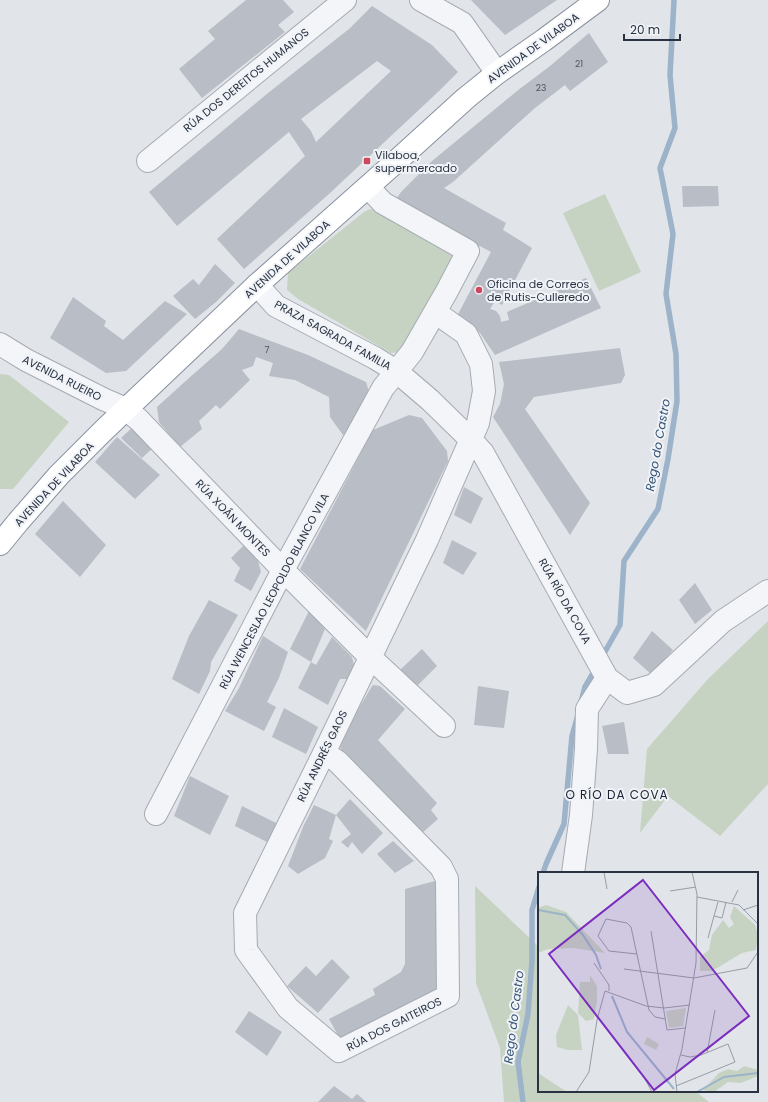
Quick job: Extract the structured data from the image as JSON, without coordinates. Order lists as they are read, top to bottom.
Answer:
{
  "streets": {
    "highway": ["AVENIDA DE VILABOA"],
    "street": [
      "RÚA DOS DEREITOS HUMANOS",
      "PRAZA SAGRADA FAMILIA",
      "AVENIDA RUEIRO",
      "RÚA XOÁN MONTES",
      "RÚA WENCESLAO LEOPOLDO BLANCO VILA",
      "RÚA RÍO DA COVA",
      "RÚA ANDRÉS GAOS",
      "RÚA DOS GAITEIROS"
    ]
  },
  "crossings": [
    ["AVENIDA DE VILABOA", "PRAZA SAGRADA FAMILIA"],
    ["AVENIDA DE VILABOA", "AVENIDA RUEIRO"],
    ["AVENIDA DE VILABOA", "RÚA XOÁN MONTES"],
    ["PRAZA SAGRADA FAMILIA", "RÚA WENCESLAO LEOPOLDO BLANCO VILA"],
    ["PRAZA SAGRADA FAMILIA", "RÚA RÍO DA COVA"],
    ["PRAZA SAGRADA FAMILIA", "RÚA ANDRÉS GAOS"],
    ["AVENIDA RUEIRO", "RÚA XOÁN MONTES"],
    ["RÚA XOÁN MONTES", "RÚA WENCESLAO LEOPOLDO BLANCO VILA"],
    ["RÚA XOÁN MONTES", "RÚA ANDRÉS GAOS"],
    ["RÚA WENCESLAO LEOPOLDO BLANCO VILA", "RÚA RÍO DA COVA"],
    ["RÚA RÍO DA COVA", "RÚA ANDRÉS GAOS"],
    ["RÚA ANDRÉS GAOS", "RÚA DOS GAITEIROS"]
  ],
  "districts": ["O RÍO DA COVA"],
  "water": ["Rego do Castro"],
  "places": {
    "transit": ["Vilaboa, supermercado"],
    "other": ["Oficina de Correos de Rutis-Culleredo"]
  },
  "house_numbers": ["21", "23", "7"],
  "scale_bar": "20 m"
}
